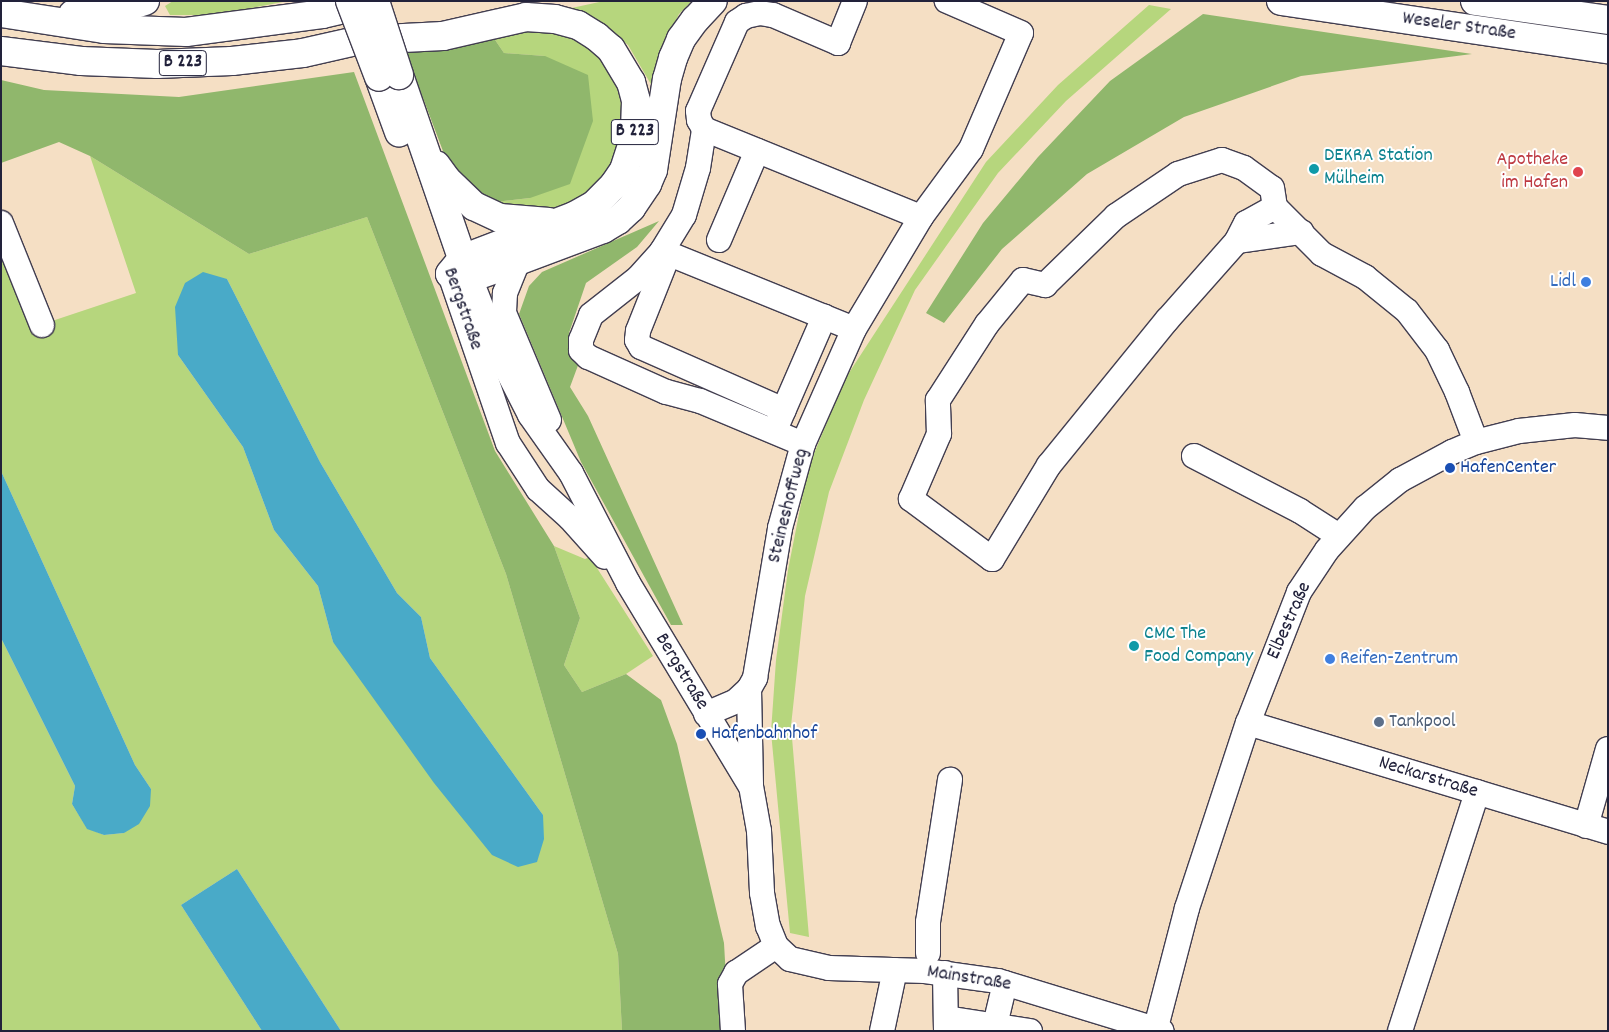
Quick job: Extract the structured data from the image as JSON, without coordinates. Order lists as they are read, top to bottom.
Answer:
{
  "streets": {
    "main road": ["Weseler Straße", "B 223", "Bergstraße"],
    "street": [
      "Steineshoffweg",
      "Elbestraße",
      "Neckarstraße",
      "Mainstraße"
    ]
  },
  "crossings": [
    ["B 223", "Bergstraße"],
    ["Bergstraße", "Steineshoffweg"],
    ["Steineshoffweg", "Mainstraße"],
    ["Elbestraße", "Neckarstraße"],
    ["Elbestraße", "Mainstraße"]
  ],
  "places": [
    "DEKRA Station Mülheim",
    "Apotheke im Hafen",
    "Lidl",
    "HafenCenter",
    "CMC The Food Company",
    "Reifen-Zentrum",
    "Tankpool",
    "Hafenbahnhof"
  ]
}
